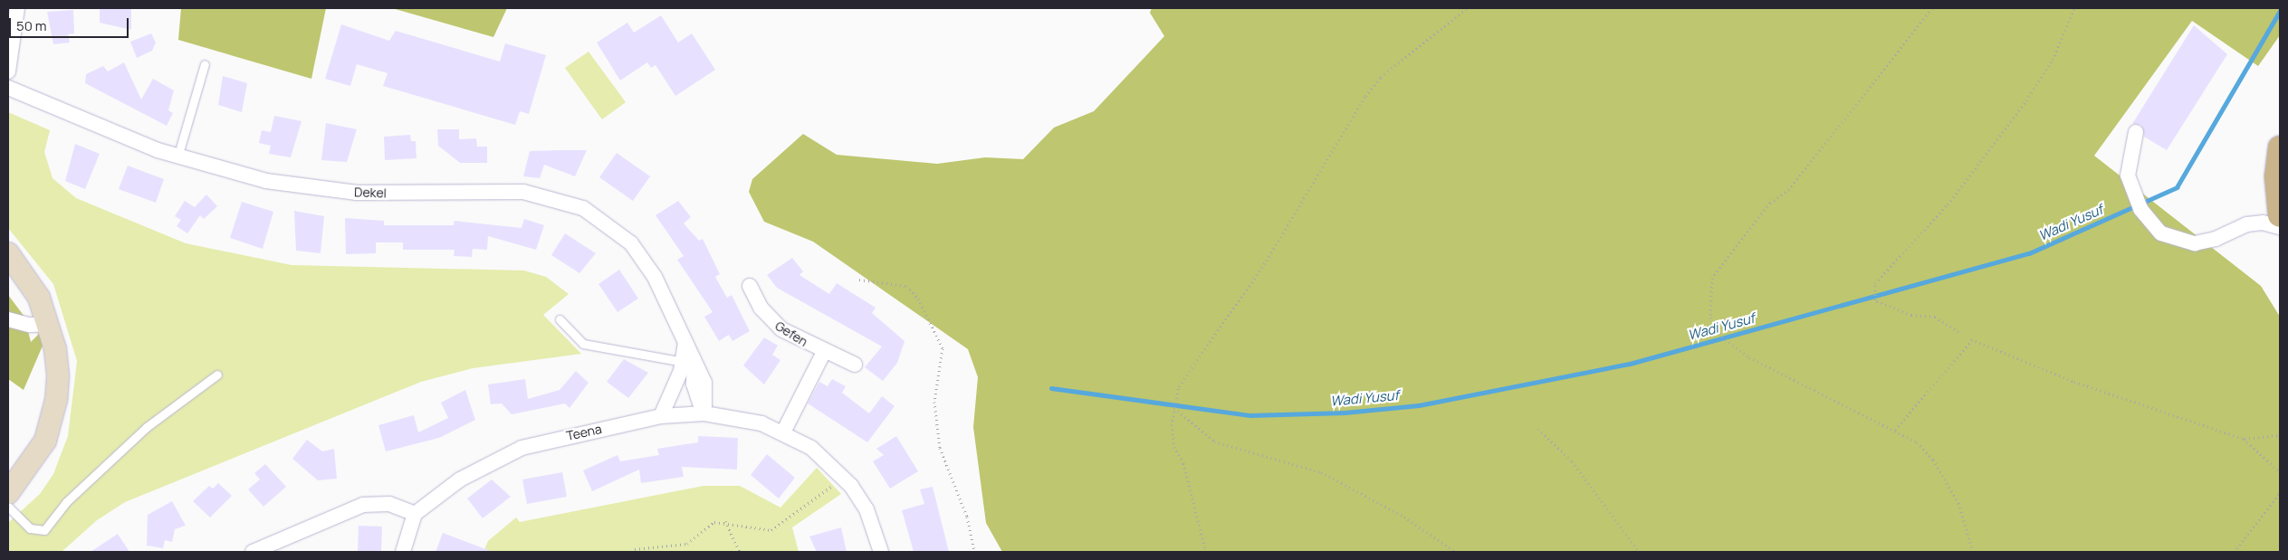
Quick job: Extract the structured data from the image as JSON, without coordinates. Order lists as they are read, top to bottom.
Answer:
{
  "streets": {
    "street": ["Dekel", "Gefen", "Teena"]
  },
  "crossings": [
    ["Dekel", "Teena"]
  ],
  "water": ["Wadi Yusuf"],
  "scale_bar": "50 m"
}
